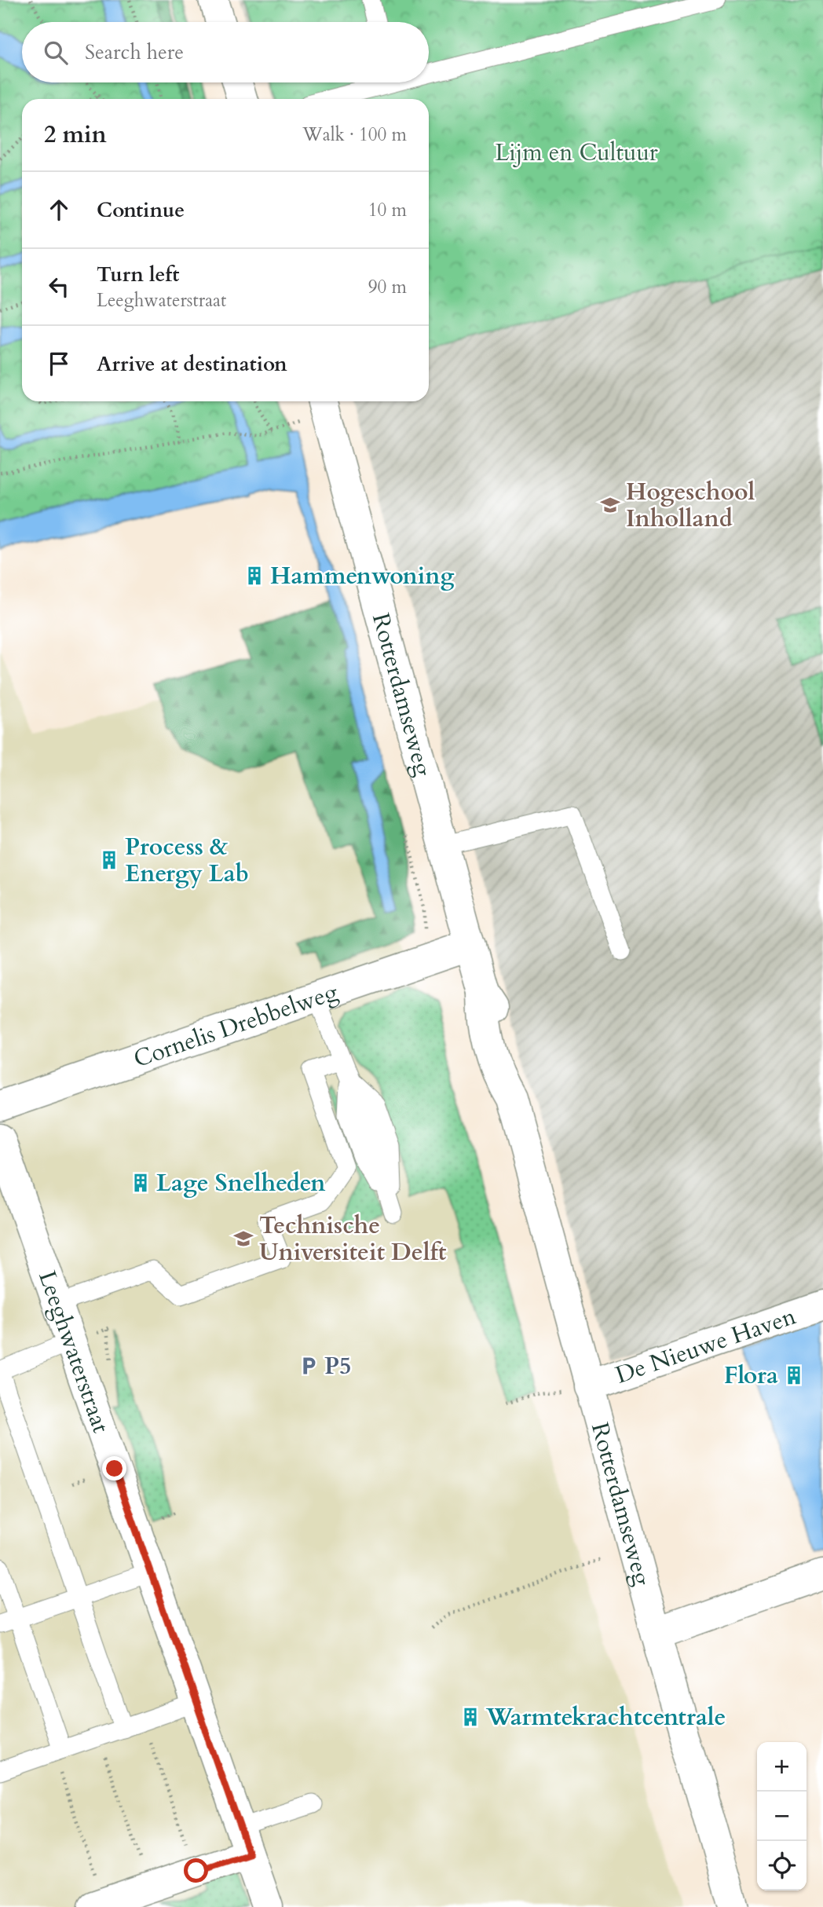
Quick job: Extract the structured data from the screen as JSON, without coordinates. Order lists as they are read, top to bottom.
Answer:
{
  "streets": {
    "street": [
      "Rotterdamseweg",
      "Cornelis Drebbelweg",
      "De Nieuwe Haven",
      "Leeghwaterstraat"
    ]
  },
  "crossings": [
    ["Rotterdamseweg", "Cornelis Drebbelweg"],
    ["Rotterdamseweg", "De Nieuwe Haven"]
  ],
  "parks": ["Lijm en Cultuur"],
  "places": {
    "school or university": ["Hogeschool Inholland", "Technische Universiteit Delft"],
    "building": [
      "Hammenwoning",
      "Process & Energy Lab",
      "Lage Snelheden",
      "Flora",
      "Warmtekrachtcentrale"
    ],
    "parking": ["P5"]
  },
  "page": {
    "search": "Search here",
    "heading": ["2 min", "Walk · 100 m"],
    "list": [
      ["Continue", "10 m"],
      ["Turn left", "Leeghwaterstraat", "90 m"],
      "Arrive at destination"
    ],
    "map_buttons": ["+", "−"]
  }
}
